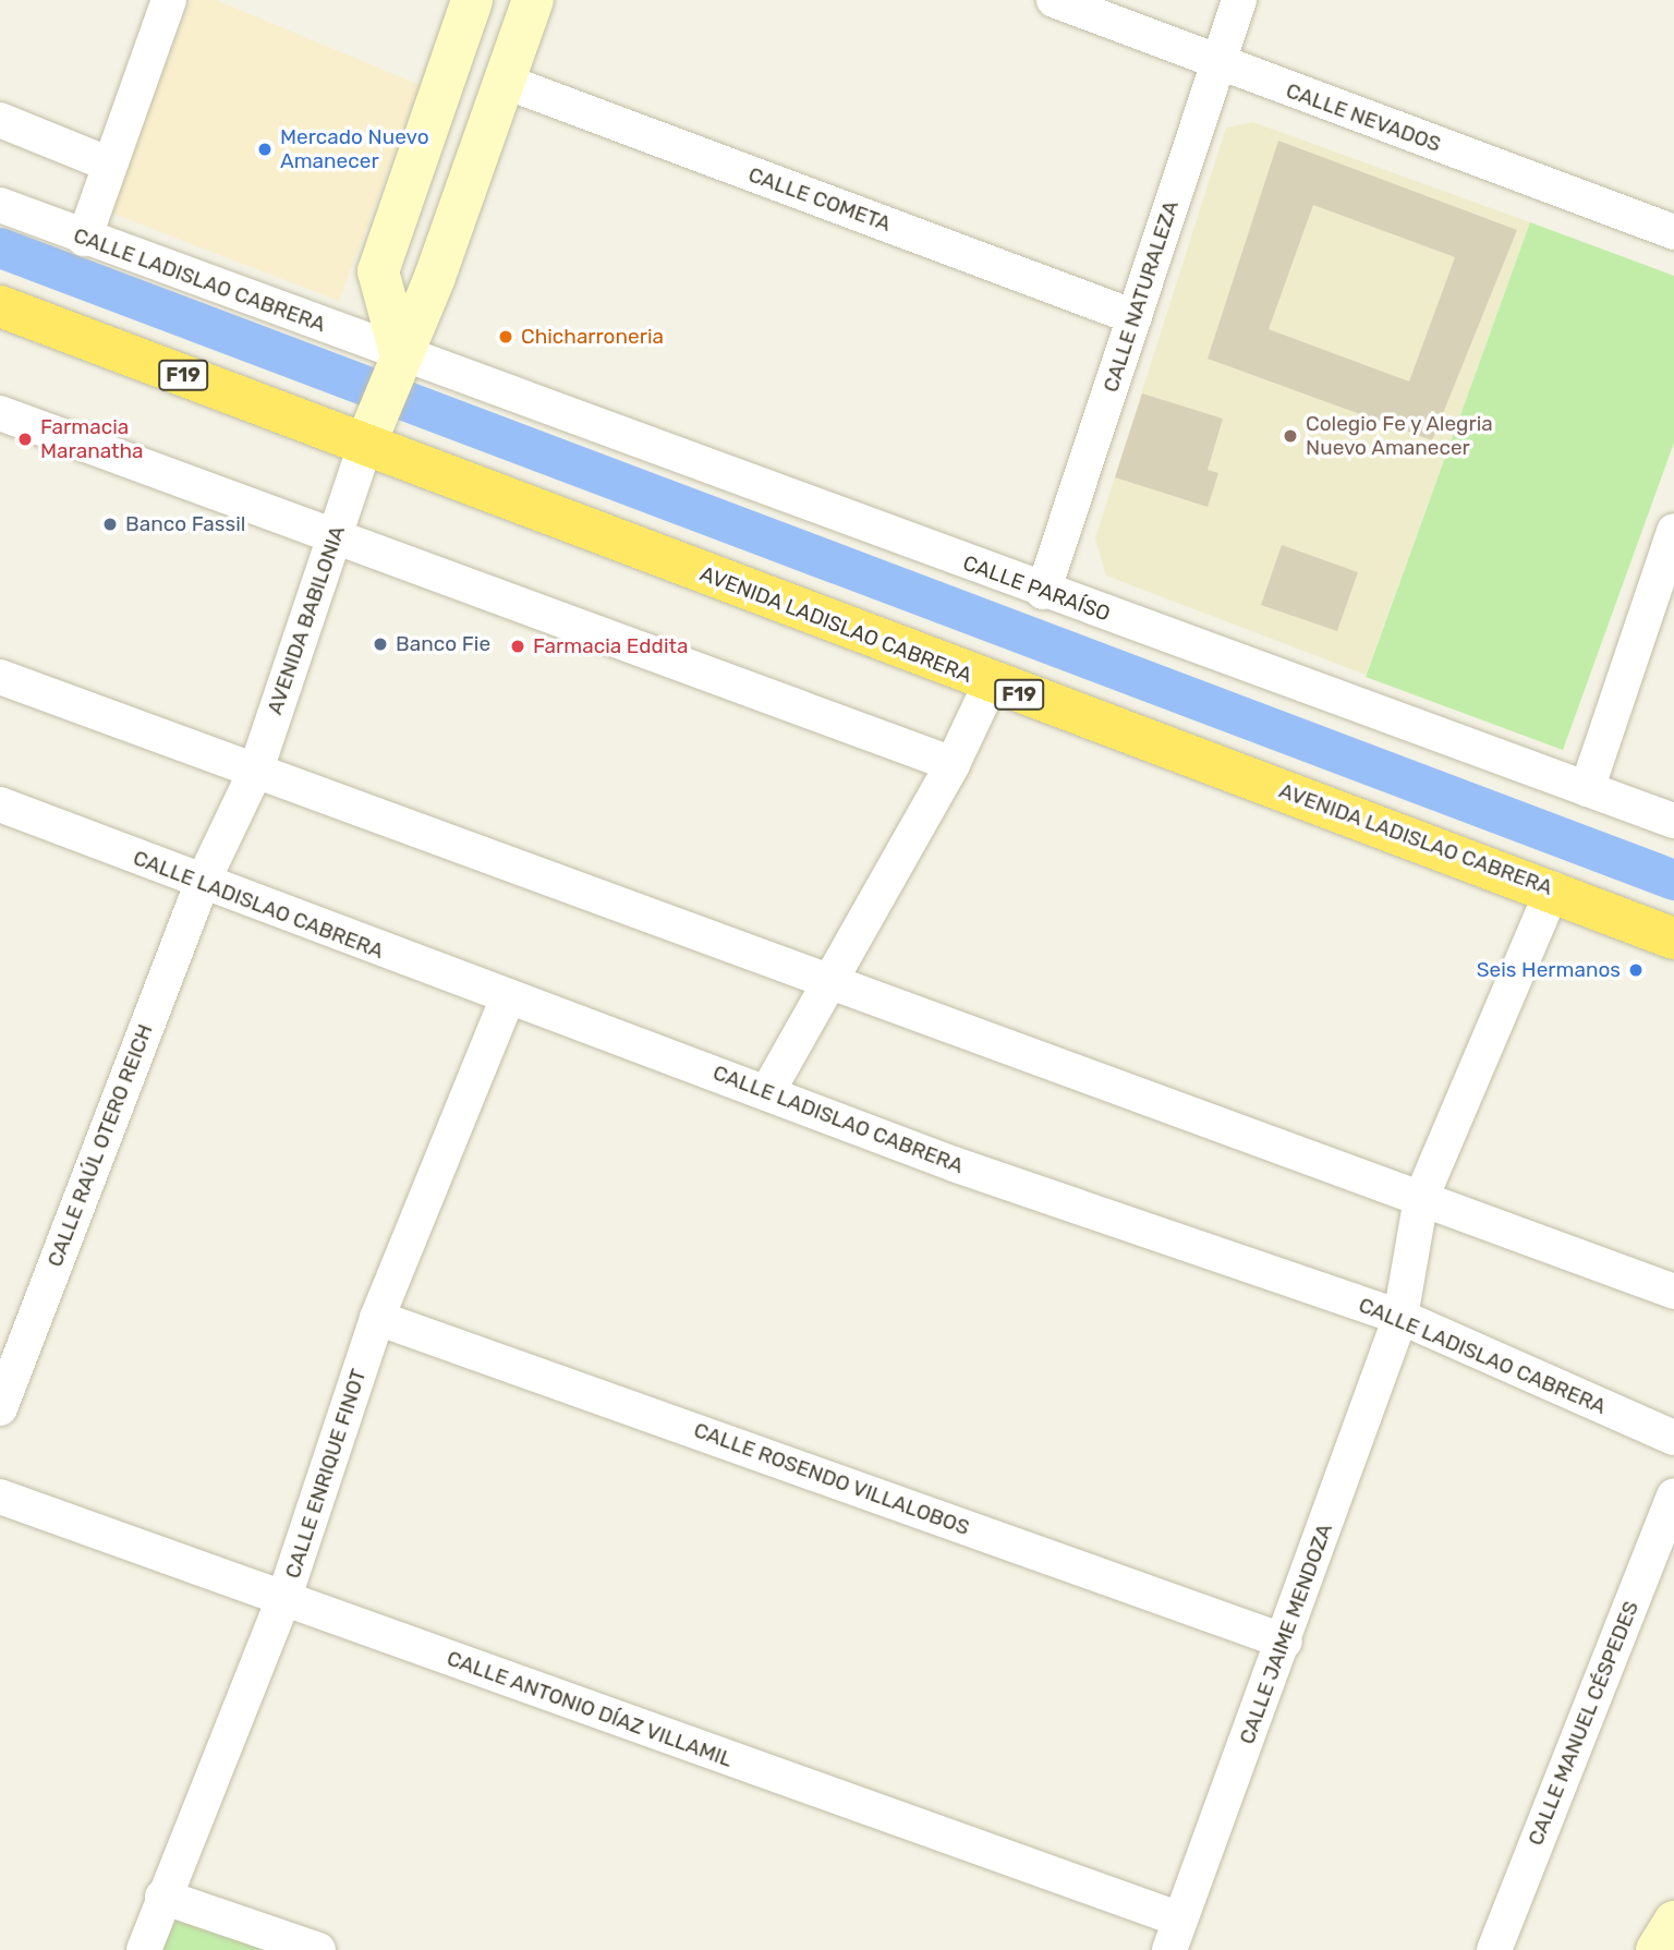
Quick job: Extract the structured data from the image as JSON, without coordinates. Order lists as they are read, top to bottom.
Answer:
{
  "streets": {
    "highway": ["F19", "AVENIDA LADISLAO CABRERA"],
    "street": [
      "CALLE NEVADOS",
      "CALLE COMETA",
      "CALLE LADISLAO CABRERA",
      "CALLE NATURALEZA",
      "CALLE PARAÍSO",
      "AVENIDA BABILONIA",
      "CALLE RAÚL OTERO REICH",
      "CALLE ENRIQUE FINOT",
      "CALLE ROSENDO VILLALOBOS",
      "CALLE JAIME MENDOZA",
      "CALLE ANTONIO DÍAZ VILLAMIL",
      "CALLE MANUEL CÉSPEDES"
    ]
  },
  "crossings": [
    ["CALLE NEVADOS", "CALLE NATURALEZA"],
    ["CALLE COMETA", "CALLE NATURALEZA"],
    ["CALLE COMETA", "AVENIDA BABILONIA"],
    ["CALLE LADISLAO CABRERA", "CALLE PARAÍSO"],
    ["CALLE LADISLAO CABRERA", "AVENIDA BABILONIA"],
    ["CALLE LADISLAO CABRERA", "CALLE RAÚL OTERO REICH"],
    ["CALLE LADISLAO CABRERA", "CALLE ENRIQUE FINOT"],
    ["CALLE LADISLAO CABRERA", "CALLE JAIME MENDOZA"],
    ["CALLE NATURALEZA", "CALLE PARAÍSO"],
    ["CALLE PARAÍSO", "AVENIDA BABILONIA"],
    ["AVENIDA BABILONIA", "AVENIDA LADISLAO CABRERA"],
    ["AVENIDA BABILONIA", "CALLE RAÚL OTERO REICH"],
    ["AVENIDA LADISLAO CABRERA", "CALLE JAIME MENDOZA"],
    ["CALLE ENRIQUE FINOT", "CALLE ROSENDO VILLALOBOS"],
    ["CALLE ENRIQUE FINOT", "CALLE ANTONIO DÍAZ VILLAMIL"],
    ["CALLE ROSENDO VILLALOBOS", "CALLE JAIME MENDOZA"],
    ["CALLE JAIME MENDOZA", "CALLE ANTONIO DÍAZ VILLAMIL"]
  ],
  "places": [
    "Mercado Nuevo Amanecer",
    "Chicharroneria",
    "Colegio Fe y Alegria Nuevo Amanecer",
    "Farmacia Maranatha",
    "Banco Fassil",
    "Banco Fie",
    "Farmacia Eddita",
    "Seis Hermanos"
  ]
}
